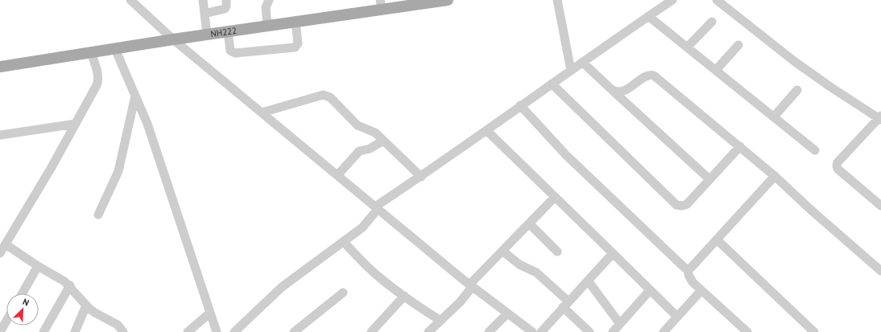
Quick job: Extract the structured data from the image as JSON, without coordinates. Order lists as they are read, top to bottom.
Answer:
{
  "streets": {
    "main road": ["NH222"]
  },
  "north": "top right"
}
